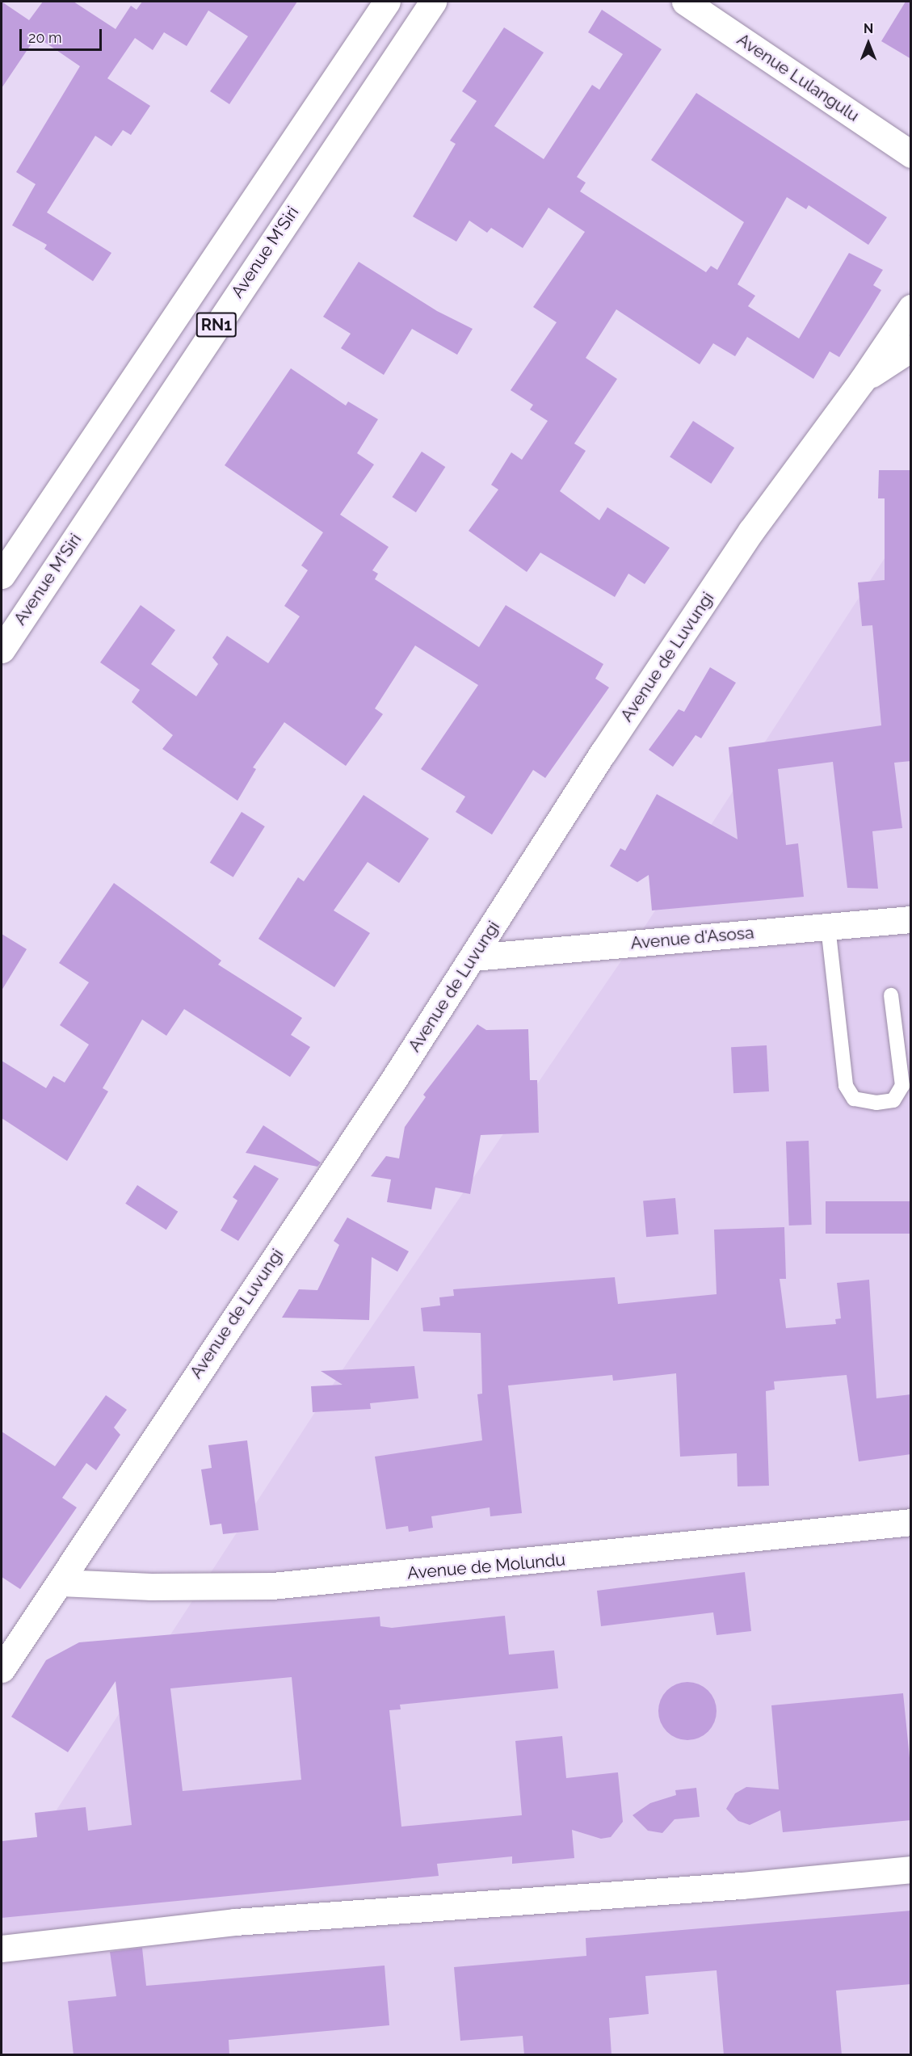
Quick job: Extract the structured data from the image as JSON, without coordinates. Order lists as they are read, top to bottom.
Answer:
{
  "streets": {
    "main road": [
      "Avenue Lulangulu",
      "Avenue M'Siri",
      "RN1",
      "Avenue de Luvungi",
      "Avenue d'Asosa",
      "Avenue de Molundu"
    ]
  },
  "crossings": [
    ["Avenue de Luvungi", "Avenue d'Asosa"],
    ["Avenue de Luvungi", "Avenue de Molundu"]
  ],
  "scale_bar": "20 m",
  "north": "top"
}
